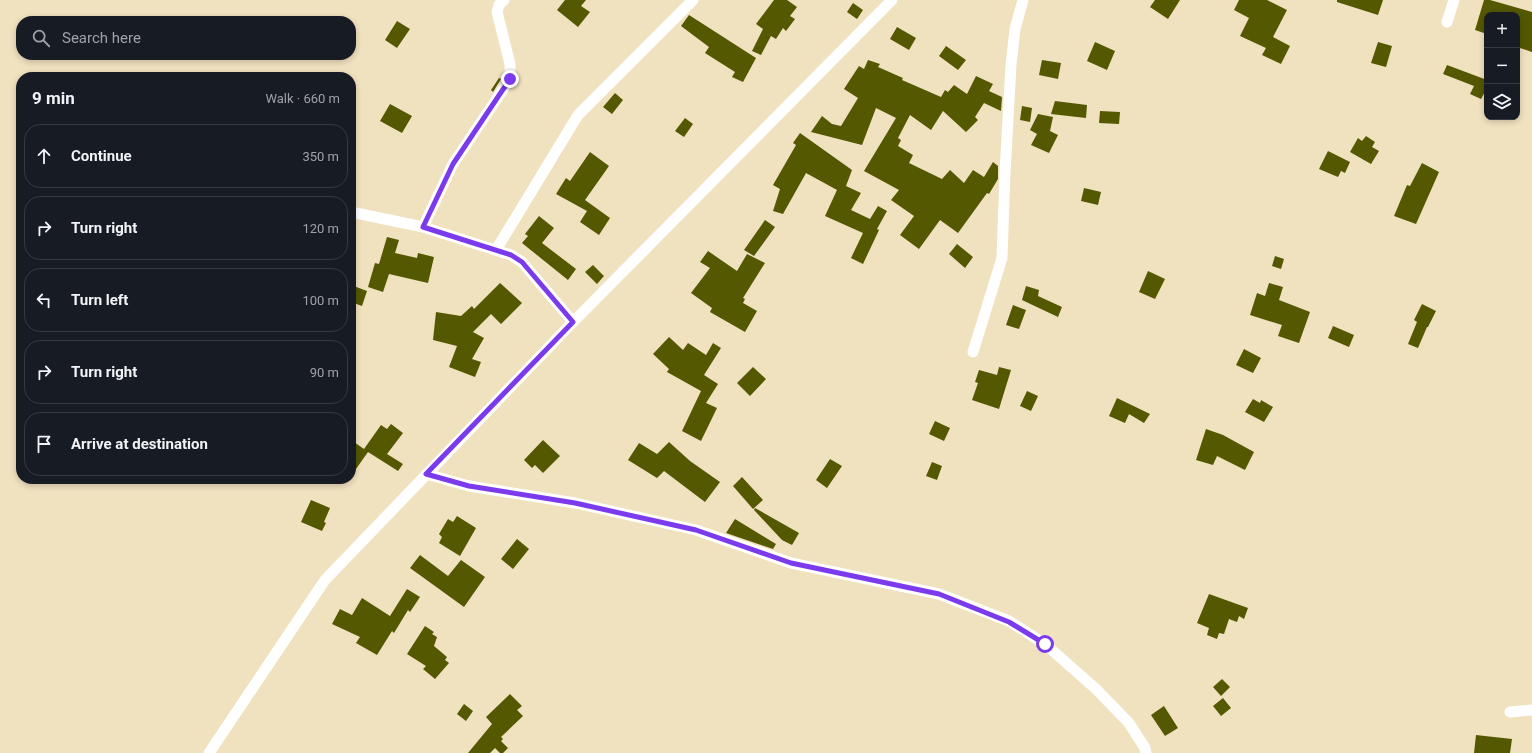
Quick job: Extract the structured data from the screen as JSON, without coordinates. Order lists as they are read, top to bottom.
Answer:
{
  "page": {
    "map_buttons": ["+", "−"],
    "search": "Search here",
    "heading": ["9 min", "Walk · 660 m"],
    "list": [
      ["Continue", "350 m"],
      ["Turn right", "120 m"],
      ["Turn left", "100 m"],
      ["Turn right", "90 m"],
      "Arrive at destination"
    ]
  }
}
